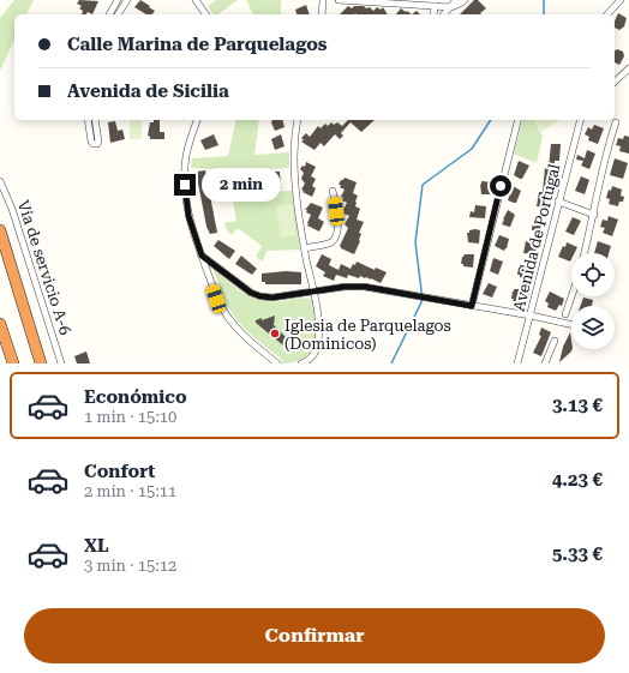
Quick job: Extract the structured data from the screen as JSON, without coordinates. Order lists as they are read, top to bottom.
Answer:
{
  "streets": {
    "street": ["Avenida de Portugal", "Vía de servicio A-6"]
  },
  "places": ["Iglesia de Parquelagos (Dominicos)"],
  "page": {
    "banner": ["Calle Marina de Parquelagos", "Avenida de Sicilia"],
    "bubble": "2 min",
    "list": [
      {
        "name": "Económico",
        "note": "1 min · 15:10",
        "value": "3.13 €"
      },
      {
        "name": "Confort",
        "note": "2 min · 15:11",
        "value": "4.23 €"
      },
      {
        "name": "XL",
        "note": "3 min · 15:12",
        "value": "5.33 €"
      }
    ],
    "buttons": "Confirmar"
  }
}
